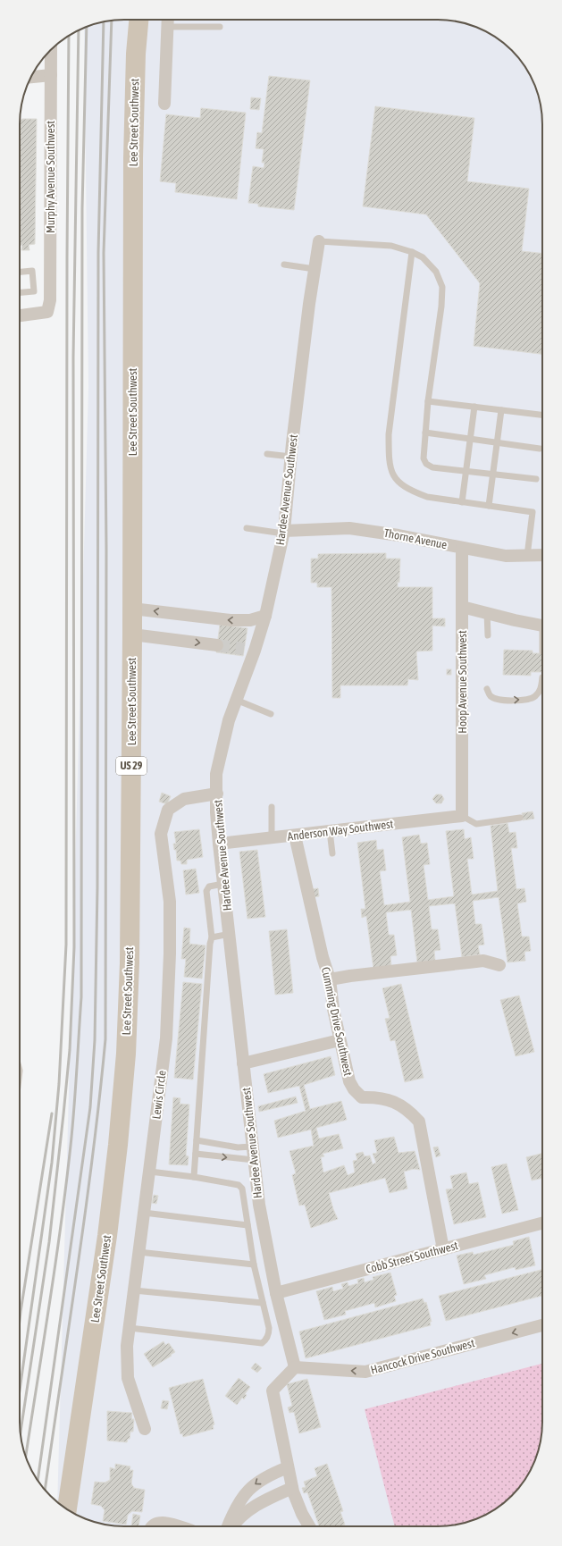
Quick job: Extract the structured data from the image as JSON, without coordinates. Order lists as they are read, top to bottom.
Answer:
{
  "streets": {
    "main road": ["Lee Street Southwest", "US 29"],
    "street": [
      "Murphy Avenue Southwest",
      "Hardee Avenue Southwest",
      "Thorne Avenue",
      "Hoop Avenue Southwest",
      "Anderson Way Southwest",
      "Cumming Drive Southwest",
      "Lewis Circle",
      "Cobb Street Southwest",
      "Hancock Drive Southwest"
    ]
  },
  "crossings": [
    ["Hardee Avenue Southwest", "Thorne Avenue"],
    ["Hardee Avenue Southwest", "Anderson Way Southwest"],
    ["Hardee Avenue Southwest", "Lewis Circle"],
    ["Hardee Avenue Southwest", "Cobb Street Southwest"],
    ["Hardee Avenue Southwest", "Hancock Drive Southwest"],
    ["Thorne Avenue", "Hoop Avenue Southwest"],
    ["Hoop Avenue Southwest", "Anderson Way Southwest"],
    ["Anderson Way Southwest", "Cumming Drive Southwest"],
    ["Cumming Drive Southwest", "Cobb Street Southwest"]
  ],
  "one_way": ["Hancock Drive Southwest"]
}
